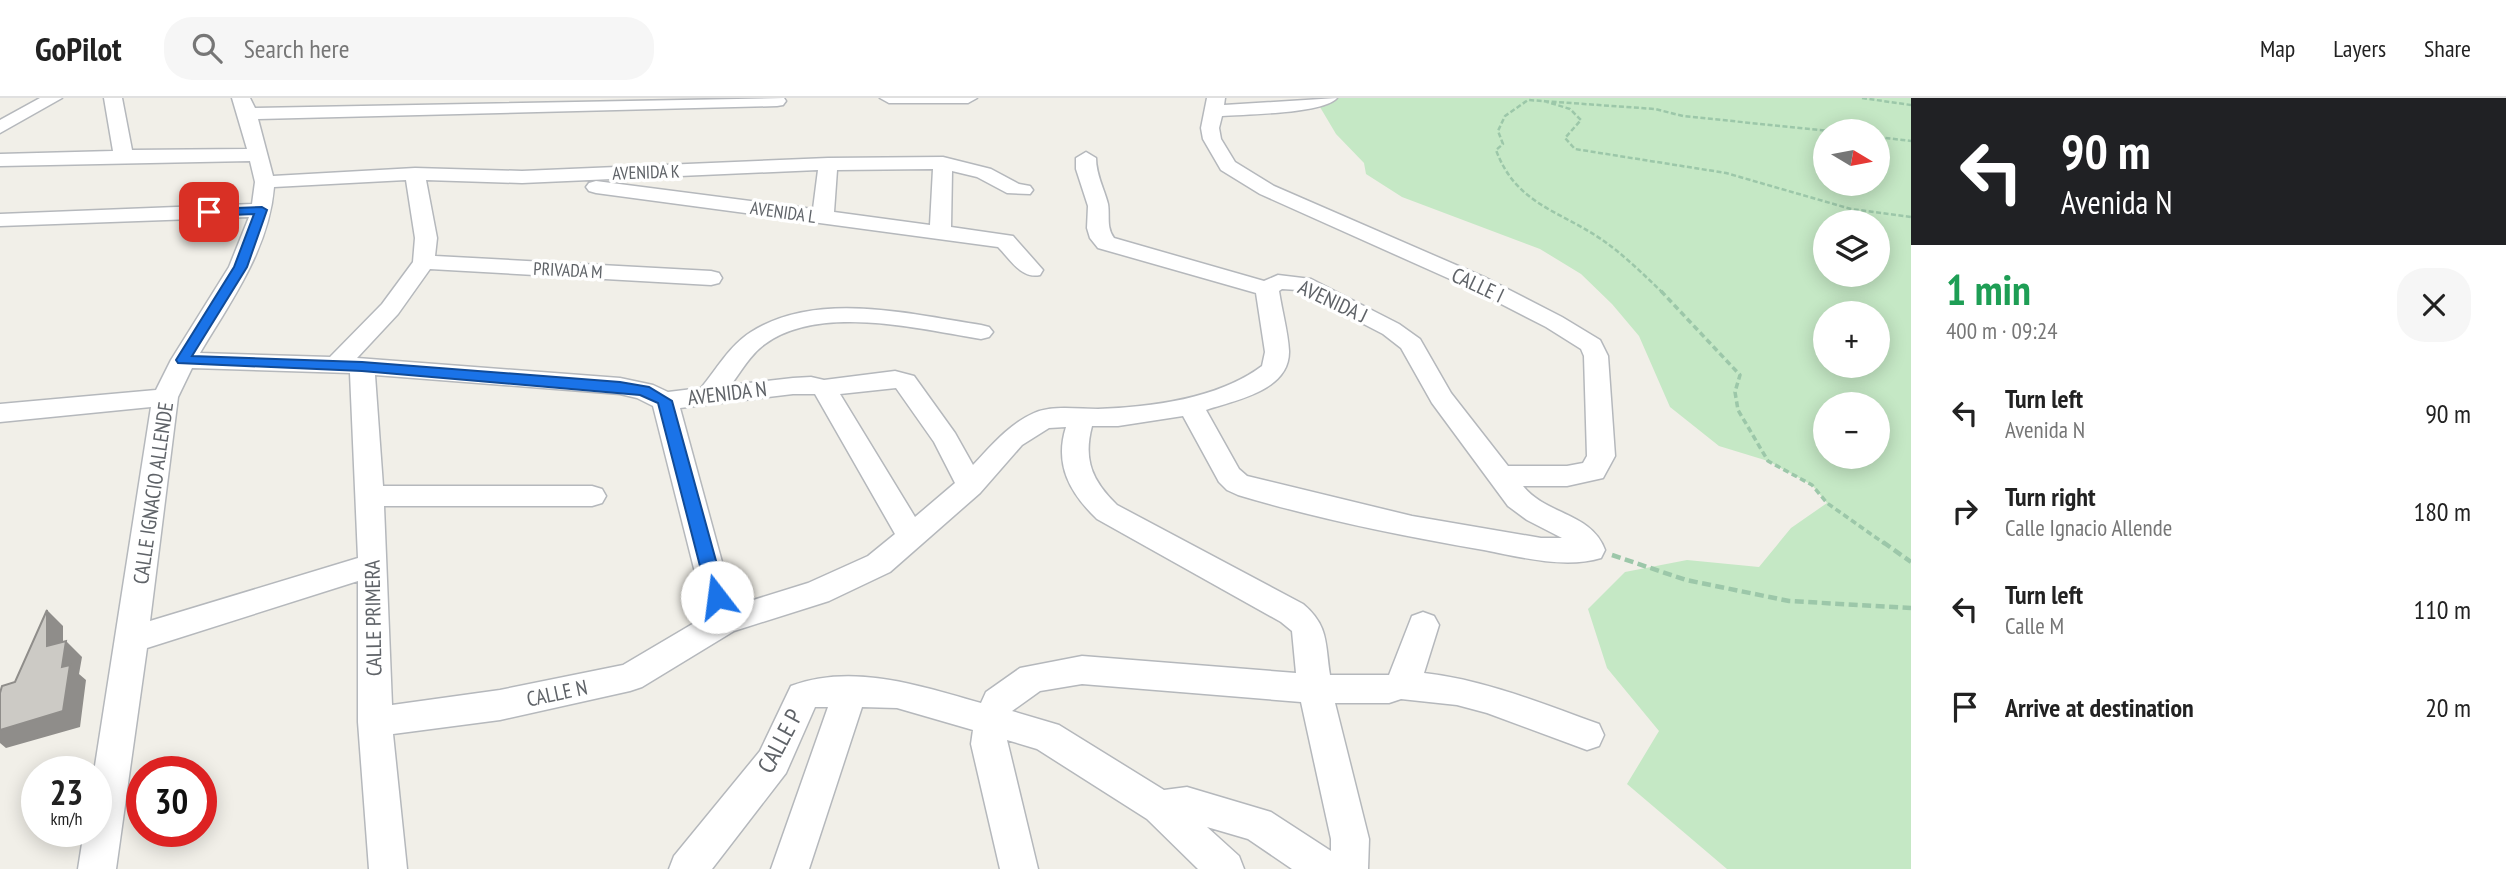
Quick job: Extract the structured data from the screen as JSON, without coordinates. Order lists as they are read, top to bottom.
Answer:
{
  "streets": {
    "street": [
      "AVENIDA K",
      "AVENIDA L",
      "PRIVADA M",
      "CALLE I",
      "AVENIDA J",
      "AVENIDA N",
      "CALLE IGNACIO ALLENDE",
      "CALLE PRIMERA",
      "CALLE N",
      "CALLE P"
    ]
  },
  "crossings": [
    ["AVENIDA K", "AVENIDA L"],
    ["AVENIDA K", "CALLE IGNACIO ALLENDE"],
    ["CALLE I", "AVENIDA J"],
    ["AVENIDA J", "AVENIDA N"],
    ["AVENIDA J", "CALLE N"],
    ["AVENIDA N", "CALLE IGNACIO ALLENDE"],
    ["AVENIDA N", "CALLE PRIMERA"],
    ["AVENIDA N", "CALLE N"],
    ["CALLE PRIMERA", "CALLE N"]
  ],
  "north": "right",
  "page": {
    "header": "GoPilot",
    "search": "Search here",
    "nav": ["Map", "Layers", "Share"],
    "turn": ["90 m", "Avenida N"],
    "map_buttons": ["+", "−"],
    "heading": ["1 min", "400 m · 09:24"],
    "list": [
      {
        "name": "Turn left",
        "note": "Avenida N",
        "value": "90 m"
      },
      {
        "name": "Turn right",
        "note": "Calle Ignacio Allende",
        "value": "180 m"
      },
      {
        "name": "Turn left",
        "note": "Calle M",
        "value": "110 m"
      },
      {
        "name": "Arrive at destination",
        "value": "20 m"
      }
    ],
    "speed": "23 km/h",
    "limit": "30"
  }
}
